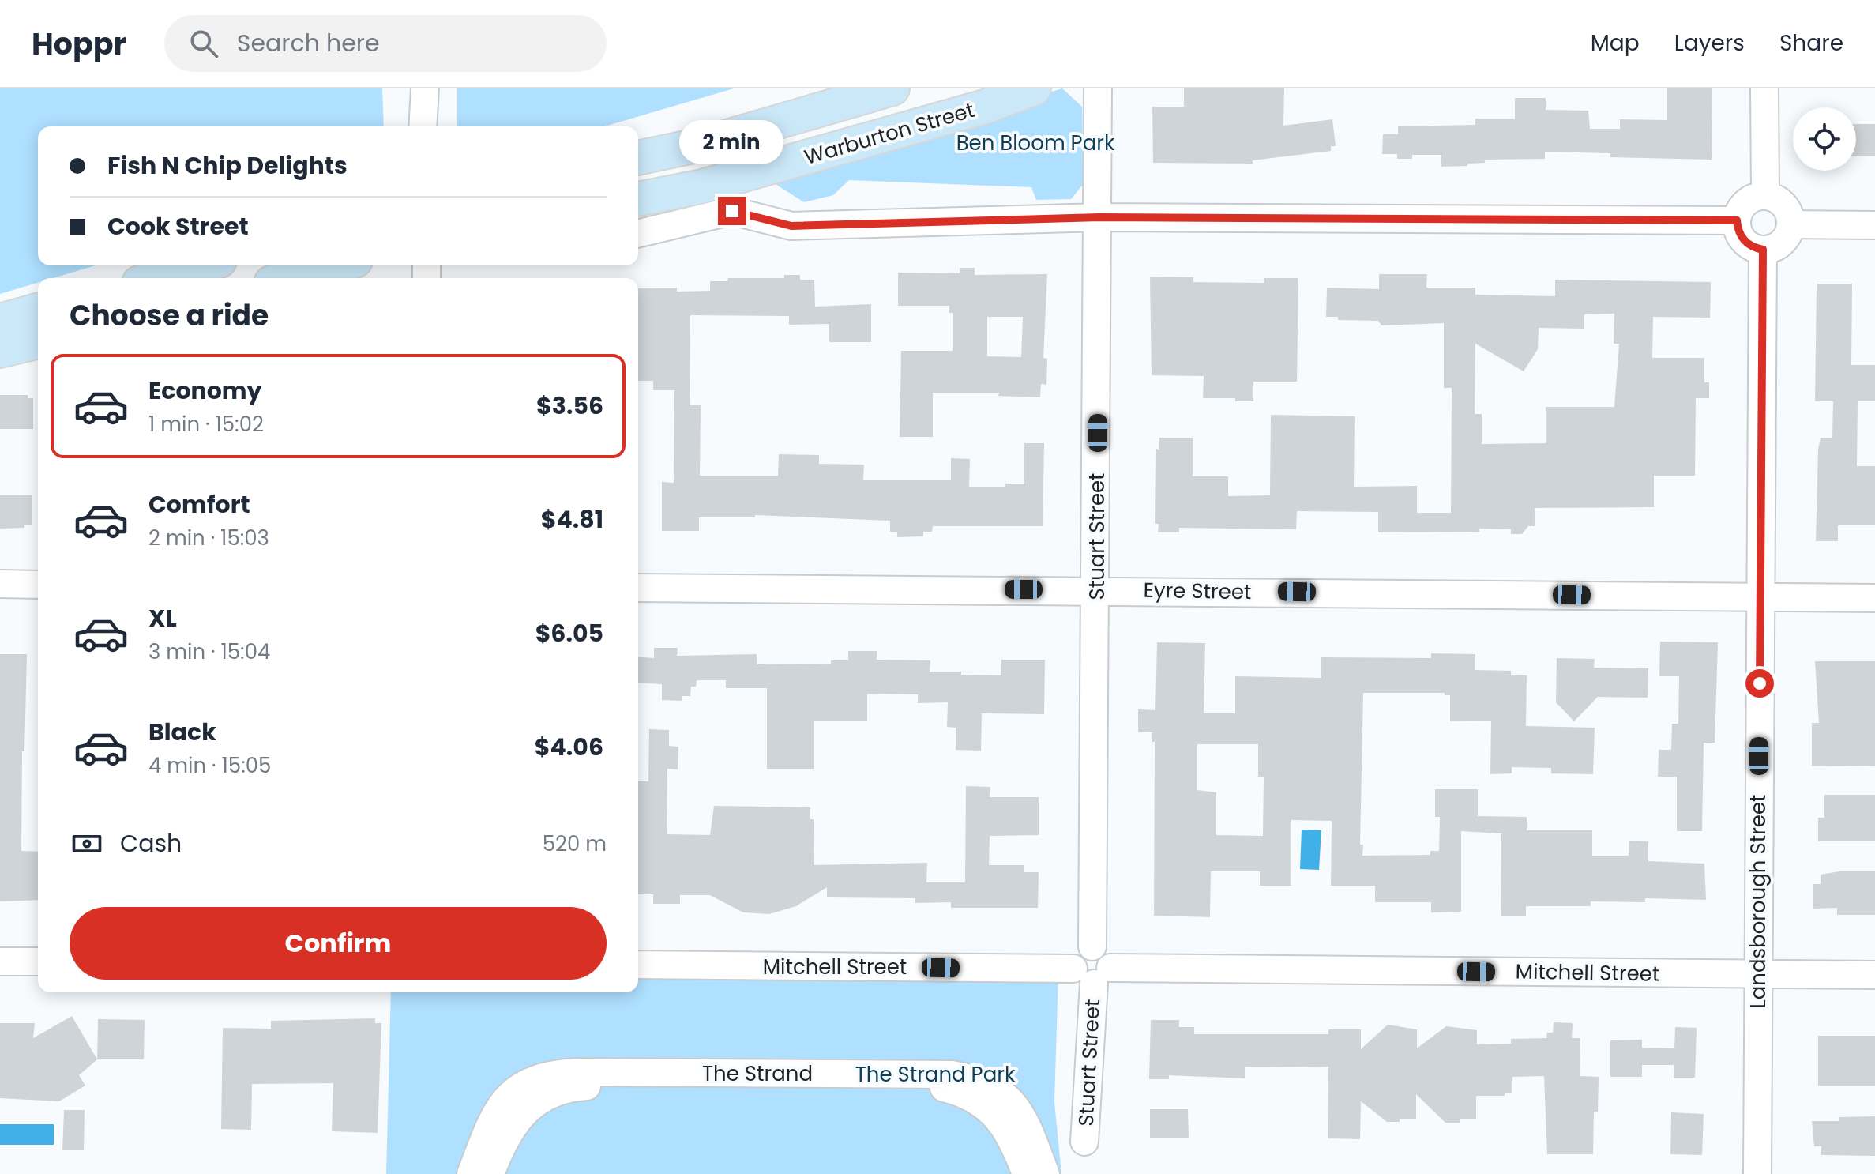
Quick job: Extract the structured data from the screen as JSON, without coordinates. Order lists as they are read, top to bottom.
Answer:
{
  "streets": {
    "main road": ["Warburton Street"],
    "street": [
      "Stuart Street",
      "Eyre Street",
      "Landsborough Street",
      "Mitchell Street",
      "The Strand"
    ]
  },
  "crossings": [
    ["Stuart Street", "Eyre Street"],
    ["Stuart Street", "Mitchell Street"],
    ["Eyre Street", "Landsborough Street"],
    ["Landsborough Street", "Mitchell Street"]
  ],
  "parks": ["Ben Bloom Park", "The Strand Park"],
  "page": {
    "header": "Hoppr",
    "search": "Search here",
    "nav": ["Map", "Layers", "Share"],
    "bubble": "2 min",
    "banner": ["Fish N Chip Delights", "Cook Street"],
    "heading": "Choose a ride",
    "list": [
      {
        "name": "Economy",
        "note": "1 min · 15:02",
        "value": "$3.56"
      },
      {
        "name": "Comfort",
        "note": "2 min · 15:03",
        "value": "$4.81"
      },
      {
        "name": "XL",
        "note": "3 min · 15:04",
        "value": "$6.05"
      },
      {
        "name": "Black",
        "note": "4 min · 15:05",
        "value": "$4.06"
      }
    ],
    "pay": ["Cash", "520 m"],
    "buttons": "Confirm"
  }
}
